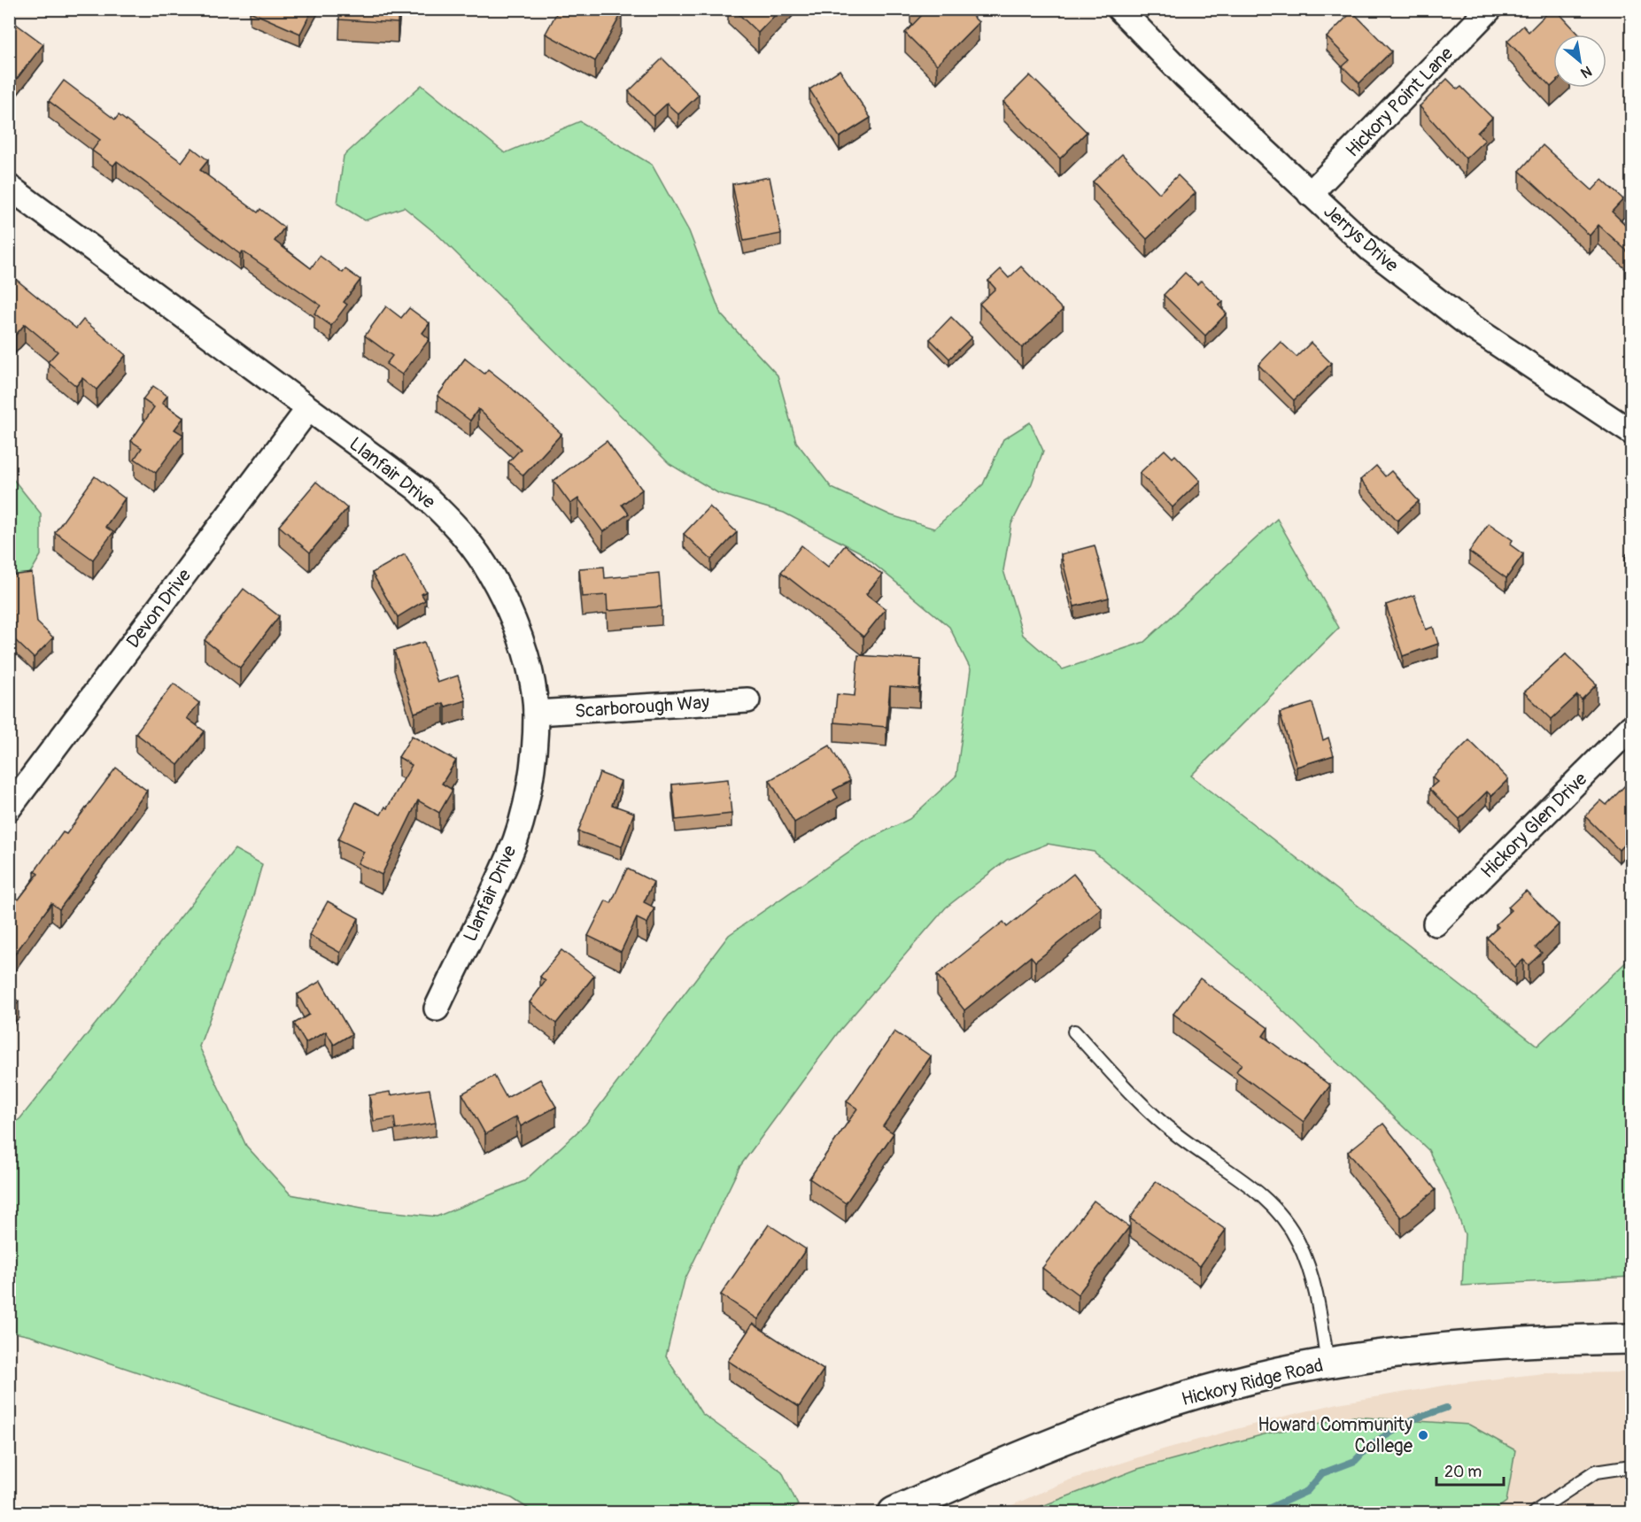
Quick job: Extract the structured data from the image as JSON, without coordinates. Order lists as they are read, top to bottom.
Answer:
{
  "streets": {
    "street": [
      "Hickory Point Lane",
      "Jerrys Drive",
      "Llanfair Drive",
      "Devon Drive",
      "Scarborough Way",
      "Hickory Glen Drive",
      "Hickory Ridge Road"
    ]
  },
  "crossings": [
    ["Hickory Point Lane", "Jerrys Drive"],
    ["Llanfair Drive", "Devon Drive"],
    ["Llanfair Drive", "Scarborough Way"]
  ],
  "places": ["Howard Community College"],
  "scale_bar": "20 m",
  "north": "bottom right"
}
